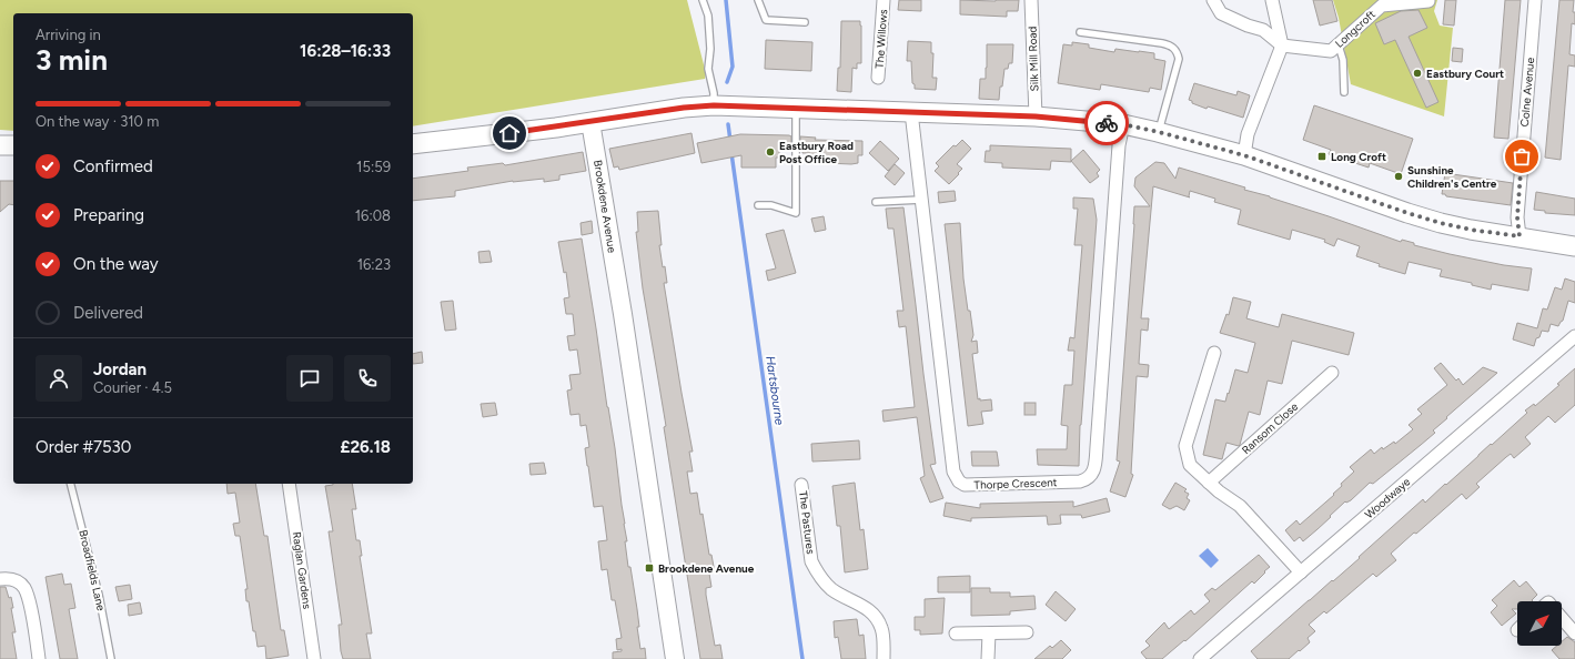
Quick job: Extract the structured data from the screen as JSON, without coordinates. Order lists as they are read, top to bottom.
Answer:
{
  "streets": {
    "main road": ["Brookdene Avenue"],
    "street": [
      "Longcroft",
      "The Willows",
      "Silk Mill Road",
      "Colne Avenue",
      "Ransom Close",
      "Thorpe Crescent",
      "Woodwaye",
      "The Pastures",
      "Raglan Gardens"
    ],
    "lane": ["Broadfields Lane"]
  },
  "water": ["Hartsbourne"],
  "places": {
    "other": ["Eastbury Court", "Eastbury Road Post Office", "Sunshine Children's Centre"],
    "transit": ["Long Croft", "Brookdene Avenue"]
  },
  "north": "top right",
  "page": {
    "heading": ["3 min", "Arriving in", "16:28–16:33"],
    "panel": [
      "Jordan",
      "Courier · 4.5",
      "Order #7530",
      "£26.18"
    ],
    "bar": "On the way · 310 m",
    "list": [
      ["Confirmed", "15:59"],
      ["Preparing", "16:08"],
      ["On the way", "16:23"],
      "Delivered"
    ]
  }
}
